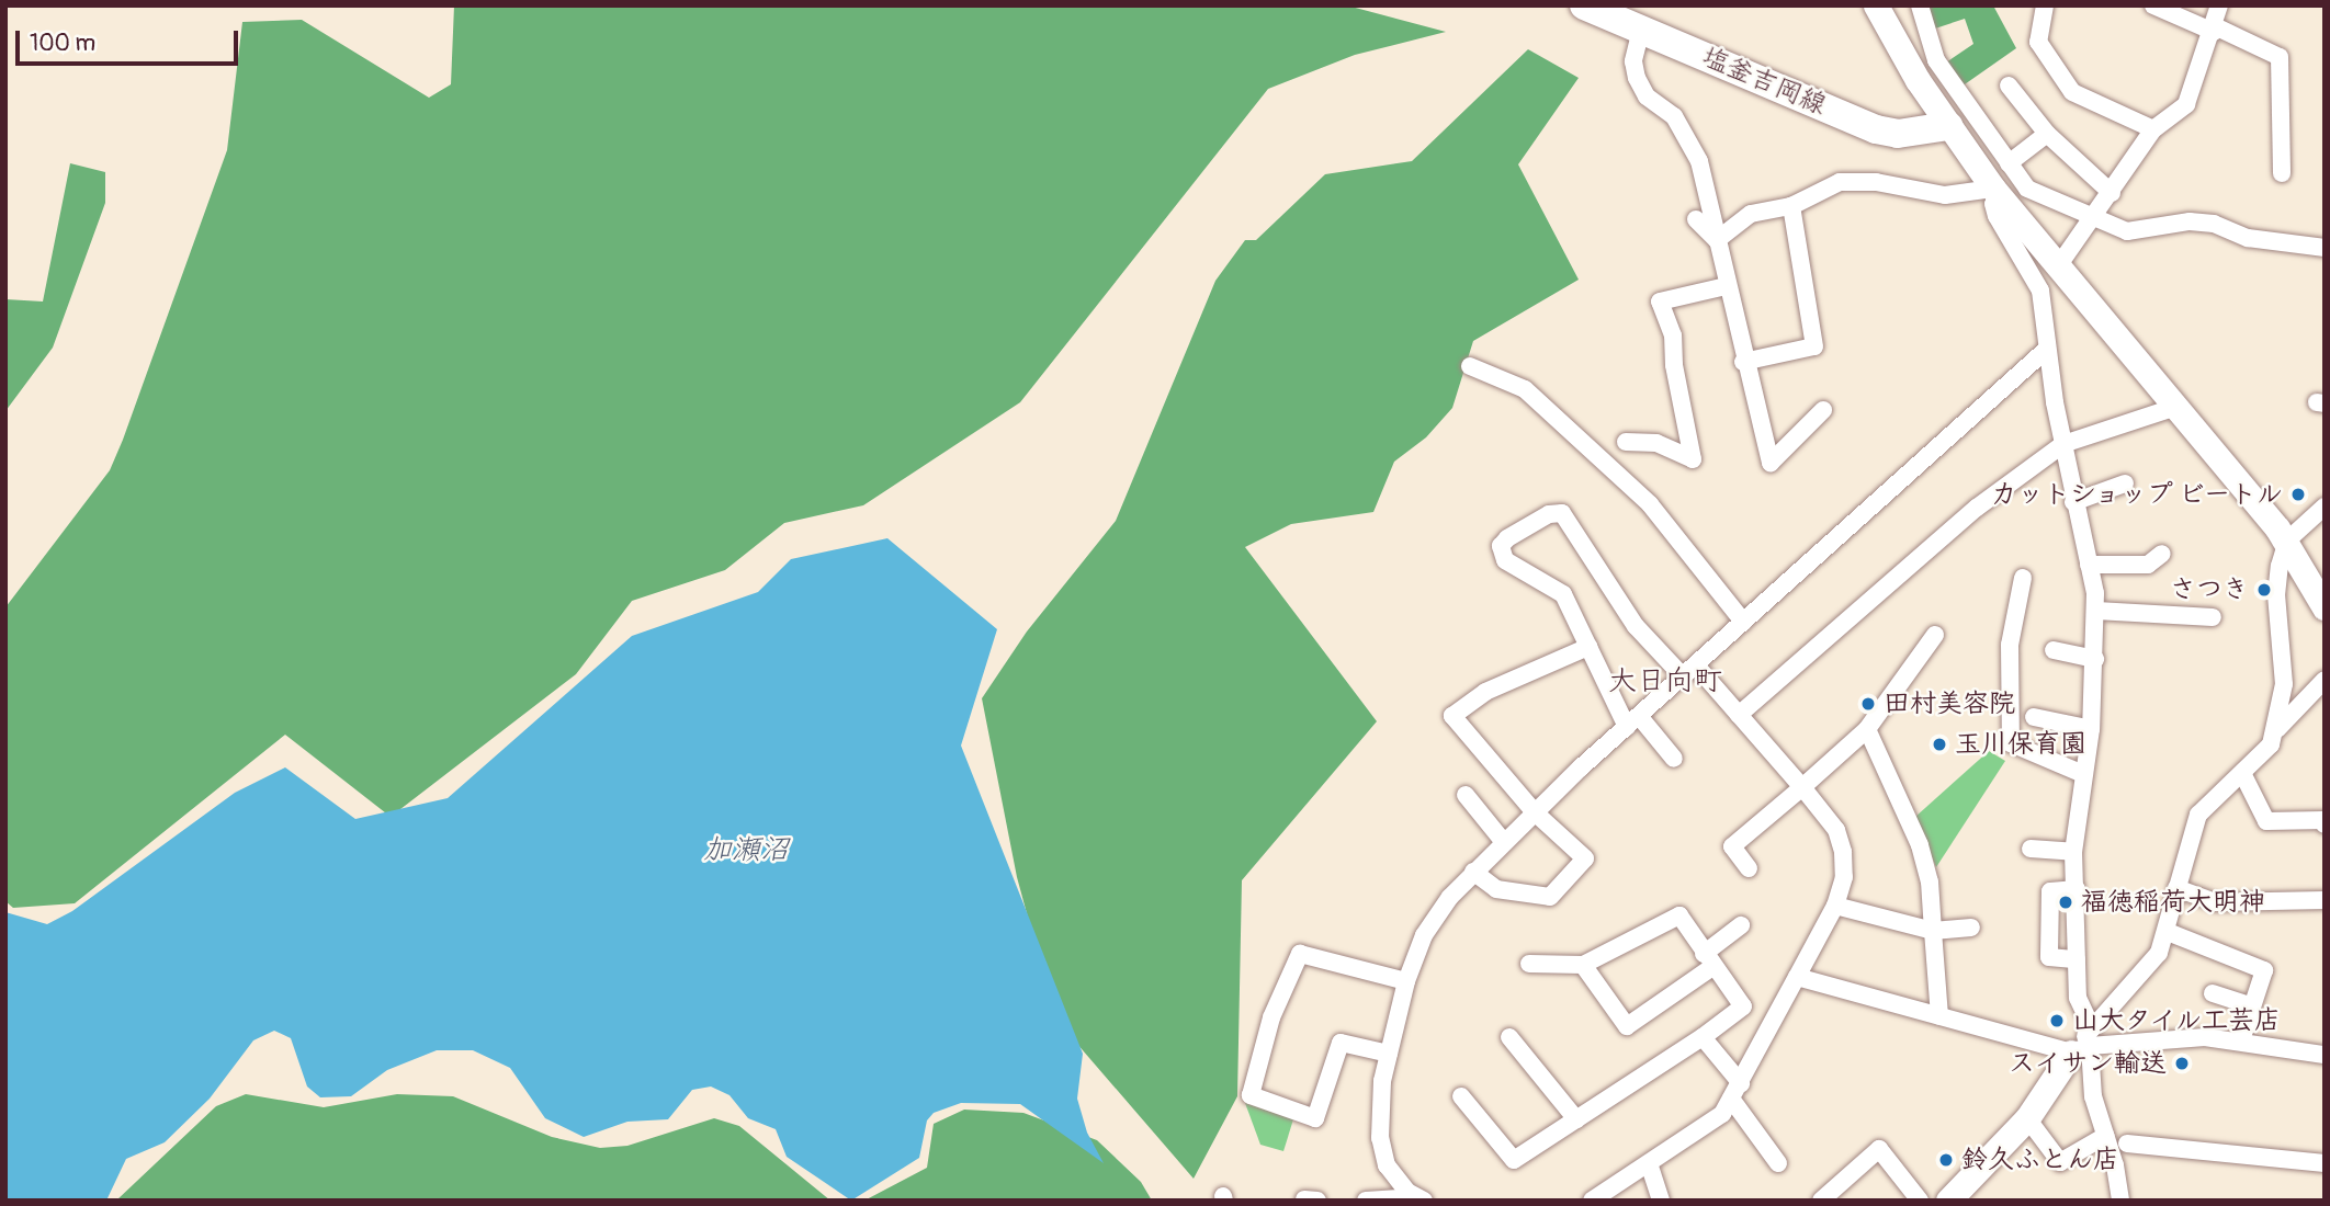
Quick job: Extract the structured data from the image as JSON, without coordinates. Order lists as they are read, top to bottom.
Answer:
{
  "streets": {
    "main road": ["塩釜吉岡線"]
  },
  "districts": ["大日向町"],
  "water": ["加瀬沼"],
  "places": [
    "カットショップ ビートル",
    "さつき",
    "田村美容院",
    "玉川保育園",
    "福徳稲荷大明神",
    "山大タイル工芸店",
    "スイサン輸送",
    "鈴久ふとん店"
  ],
  "scale_bar": "100 m"
}
